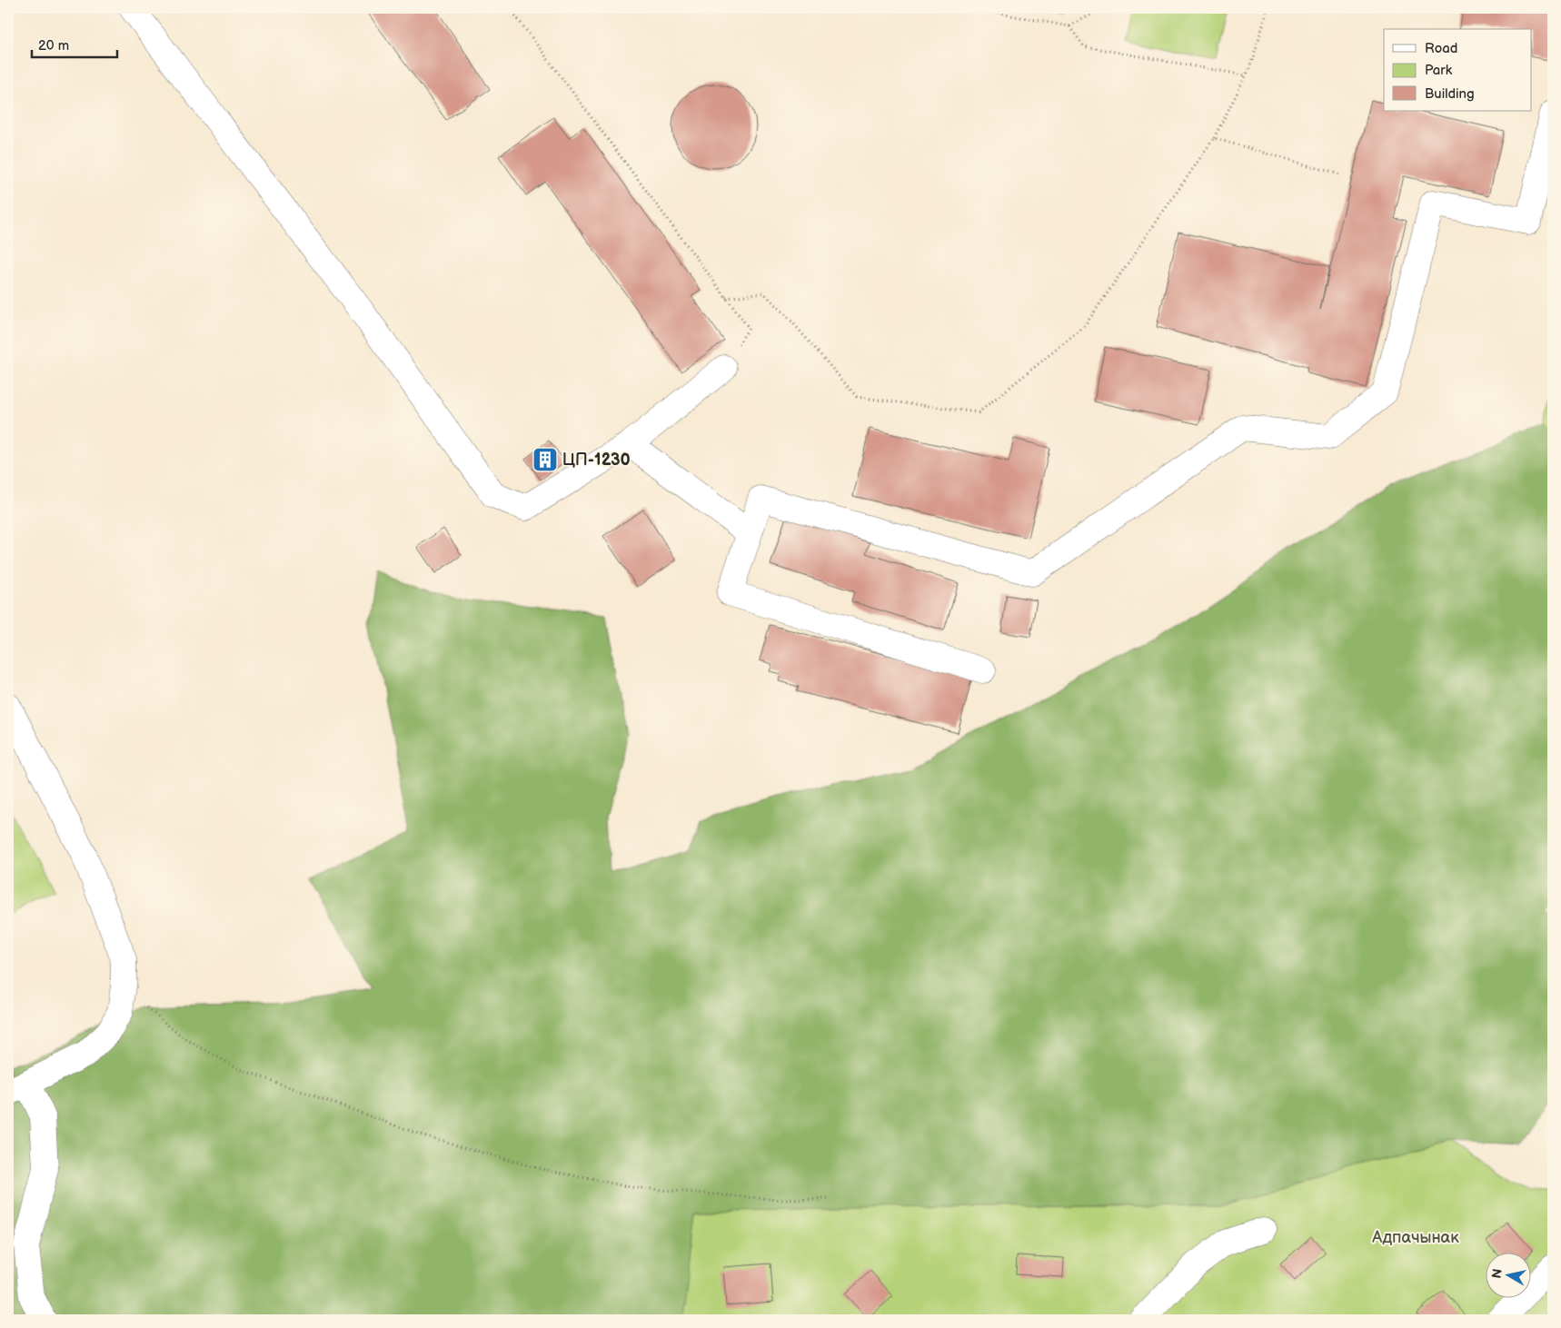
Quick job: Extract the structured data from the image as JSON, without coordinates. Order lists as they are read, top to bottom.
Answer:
{
  "parks": ["Адпачынак"],
  "places": {
    "building": ["ЦП-1230"]
  },
  "legend": ["Road", "Park", "Building"],
  "scale_bar": "20 m",
  "north": "left"
}
